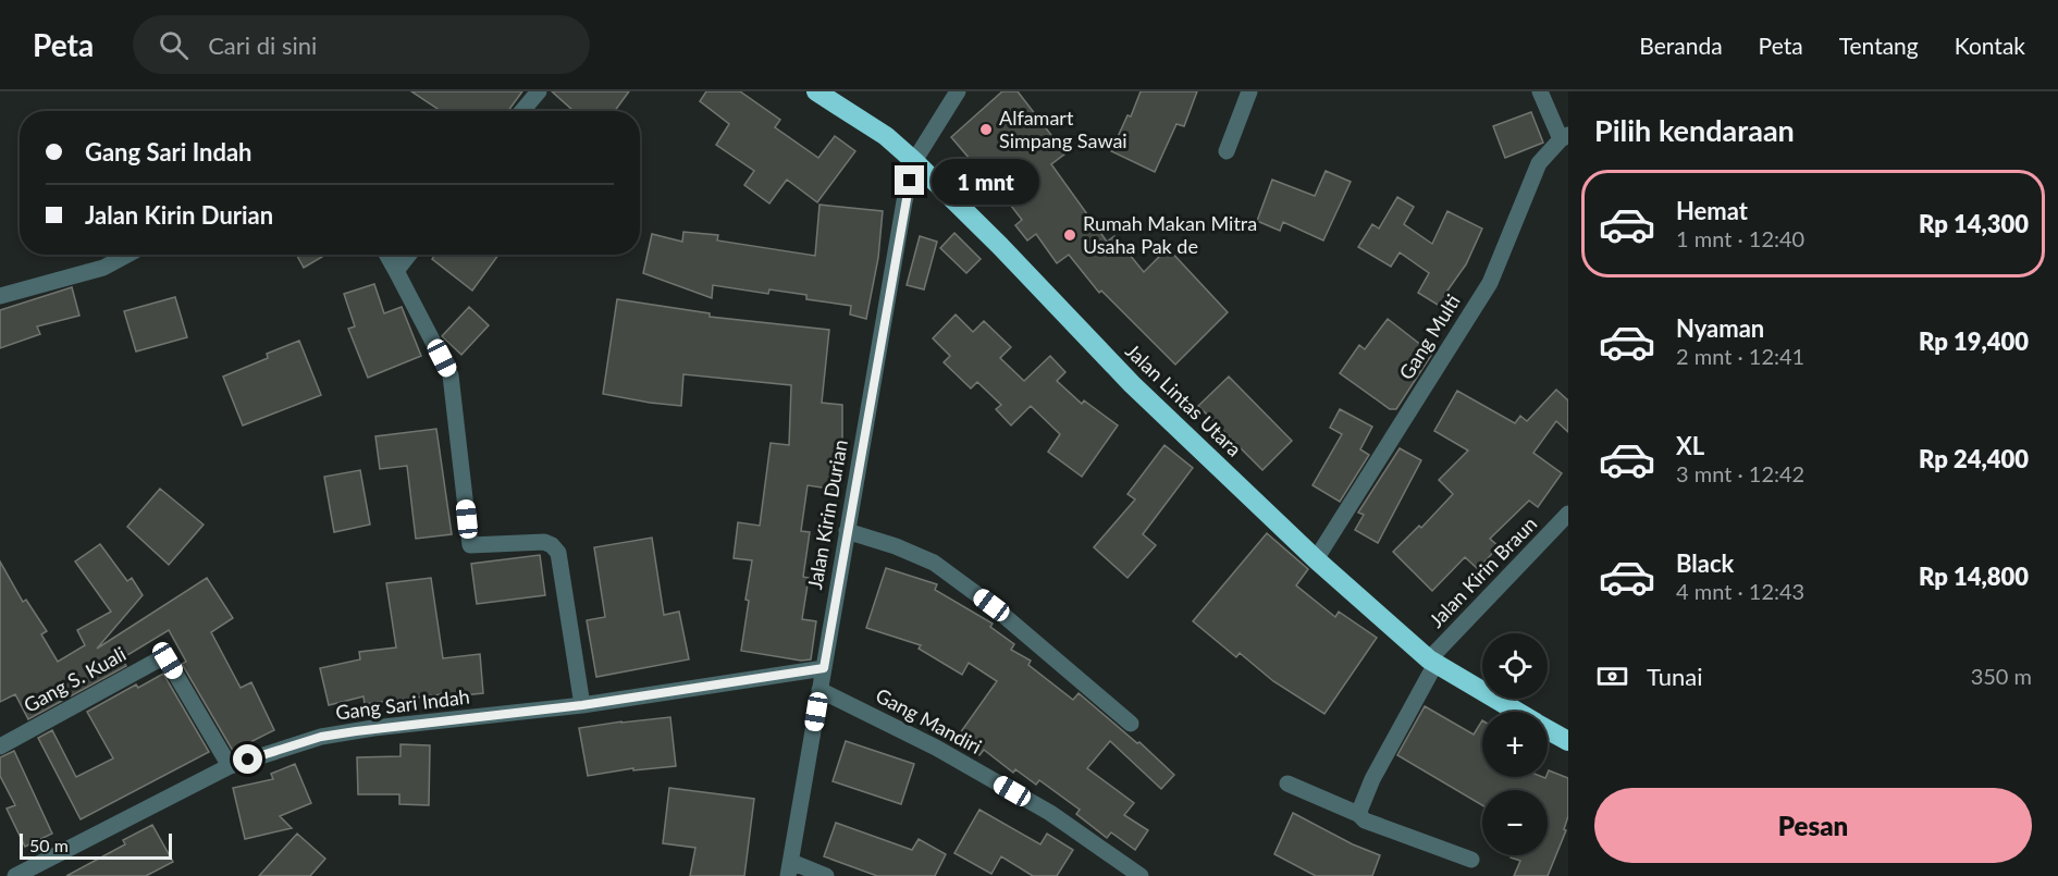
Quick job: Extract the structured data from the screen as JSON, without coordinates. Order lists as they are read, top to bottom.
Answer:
{
  "streets": {
    "highway": ["Jalan Lintas Utara"],
    "street": [
      "Gang Multi",
      "Jalan Kirin Durian",
      "Jalan Kirin Braun",
      "Gang S. Kuali",
      "Gang Sari Indah",
      "Gang Mandiri"
    ]
  },
  "crossings": [
    ["Gang Multi", "Jalan Lintas Utara"],
    ["Jalan Lintas Utara", "Jalan Kirin Durian"],
    ["Jalan Lintas Utara", "Jalan Kirin Braun"],
    ["Jalan Kirin Durian", "Gang Sari Indah"],
    ["Jalan Kirin Durian", "Gang Mandiri"],
    ["Gang S. Kuali", "Gang Sari Indah"]
  ],
  "places": ["Alfamart Simpang Sawai", "Rumah Makan Mitra Usaha Pak de"],
  "scale_bar": "50 m",
  "page": {
    "header": "Peta",
    "search": "Cari di sini",
    "nav": [
      "Beranda",
      "Peta",
      "Tentang",
      "Kontak"
    ],
    "heading": "Pilih kendaraan",
    "banner": ["Gang Sari Indah", "Jalan Kirin Durian"],
    "bubble": "1 mnt",
    "list": [
      {
        "name": "Hemat",
        "note": "1 mnt · 12:40",
        "value": "Rp 14,300"
      },
      {
        "name": "Nyaman",
        "note": "2 mnt · 12:41",
        "value": "Rp 19,400"
      },
      {
        "name": "XL",
        "note": "3 mnt · 12:42",
        "value": "Rp 24,400"
      },
      {
        "name": "Black",
        "note": "4 mnt · 12:43",
        "value": "Rp 14,800"
      }
    ],
    "map_buttons": ["+", "−"],
    "pay": ["Tunai", "350 m"],
    "buttons": "Pesan",
    "scale": "50 m"
  }
}
